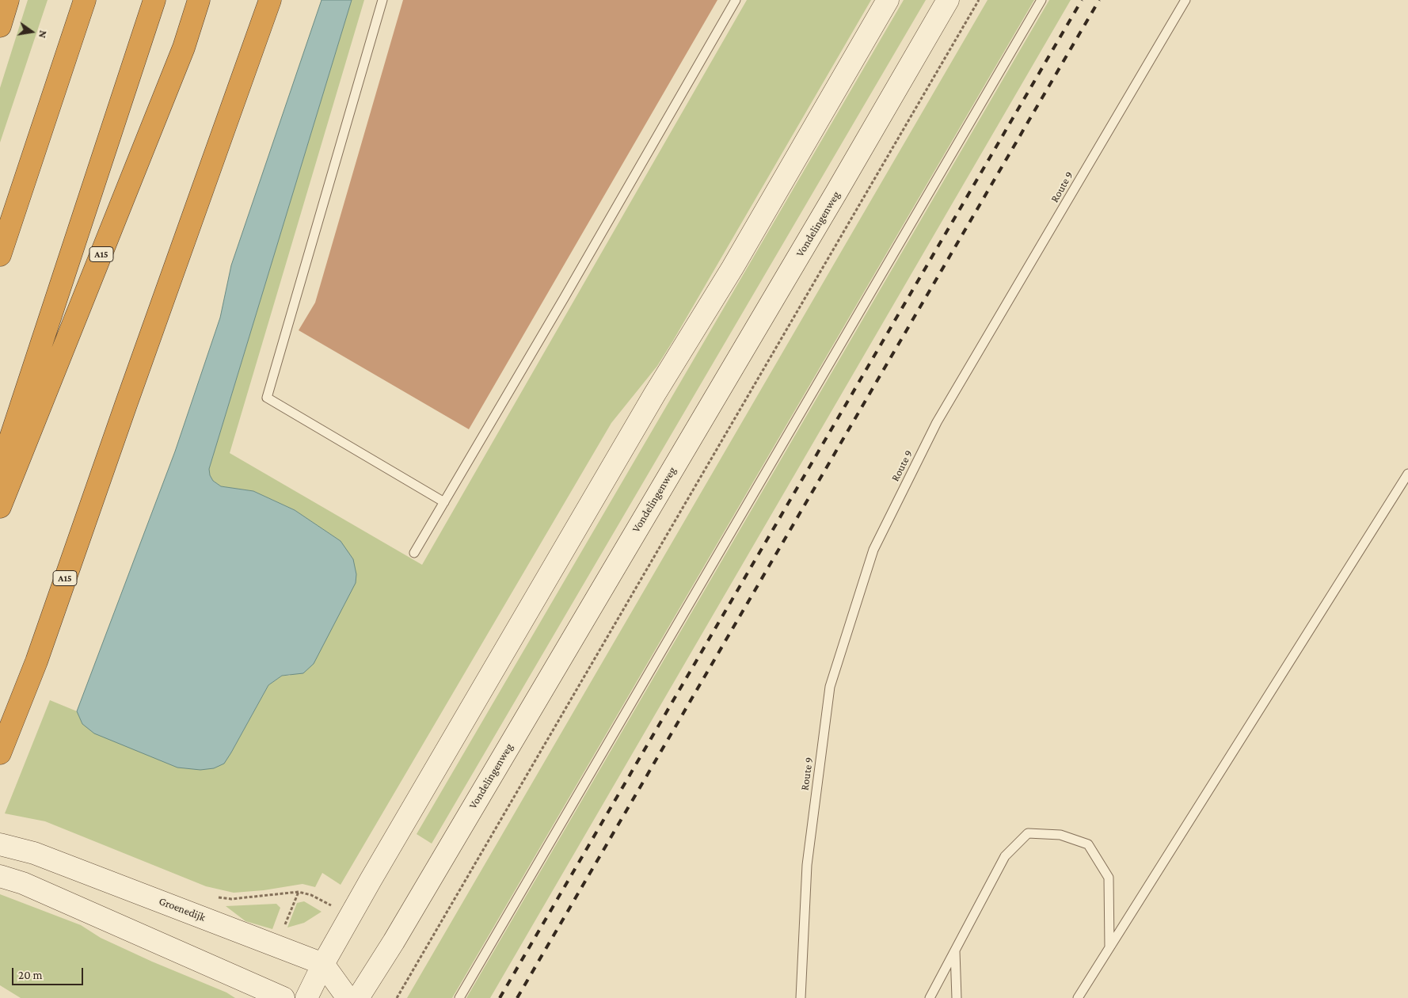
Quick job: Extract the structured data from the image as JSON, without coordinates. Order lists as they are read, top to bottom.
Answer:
{
  "streets": {
    "highway": ["A15"],
    "main road": ["Vondelingenweg", "Groenedijk"],
    "lane": ["Route 9"]
  },
  "scale_bar": "20 m",
  "north": "right"
}
